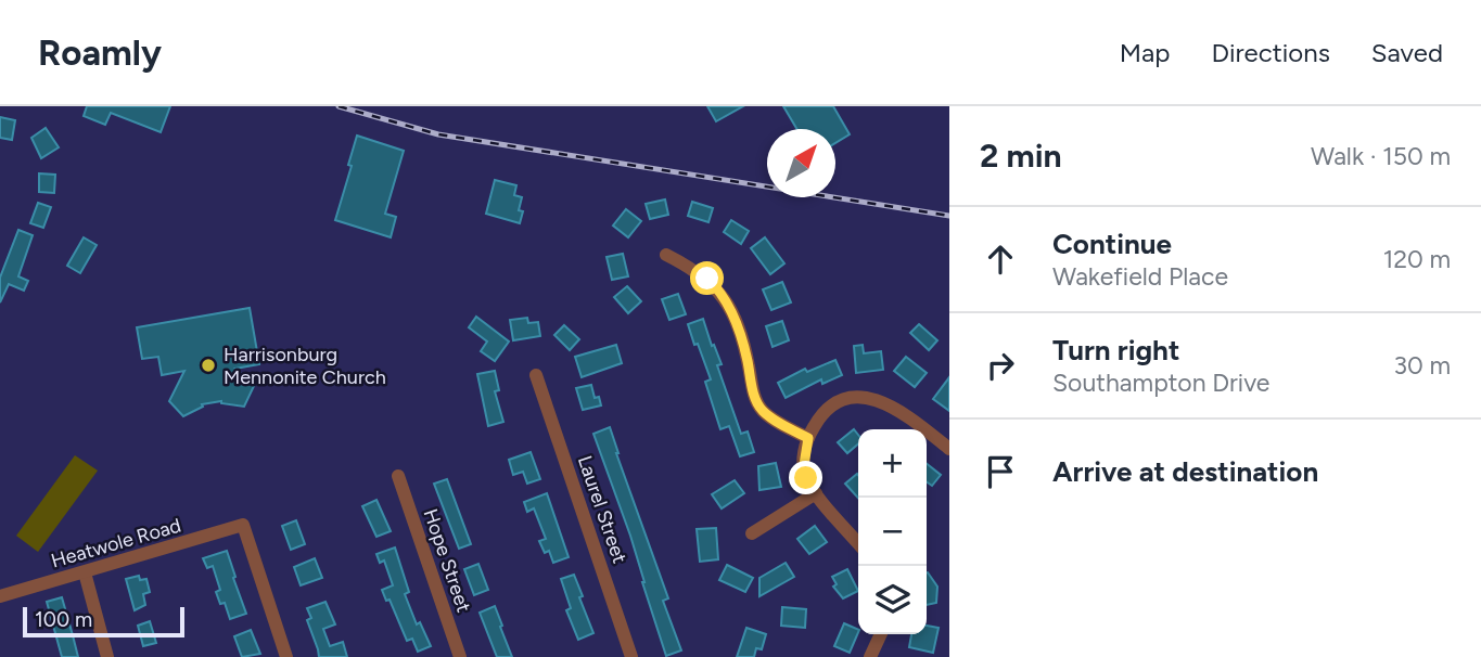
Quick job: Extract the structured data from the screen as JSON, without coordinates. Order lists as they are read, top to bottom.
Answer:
{
  "streets": {
    "street": ["Laurel Street", "Heatwole Road", "Hope Street"]
  },
  "places": ["Harrisonburg Mennonite Church"],
  "scale_bar": "100 m",
  "north": "top right",
  "page": {
    "header": "Roamly",
    "nav": ["Map", "Directions", "Saved"],
    "heading": ["2 min", "Walk · 150 m"],
    "list": [
      ["Continue", "Wakefield Place", "120 m"],
      ["Turn right", "Southampton Drive", "30 m"],
      "Arrive at destination"
    ],
    "map_buttons": ["+", "−"],
    "scale": "100 m"
  }
}
